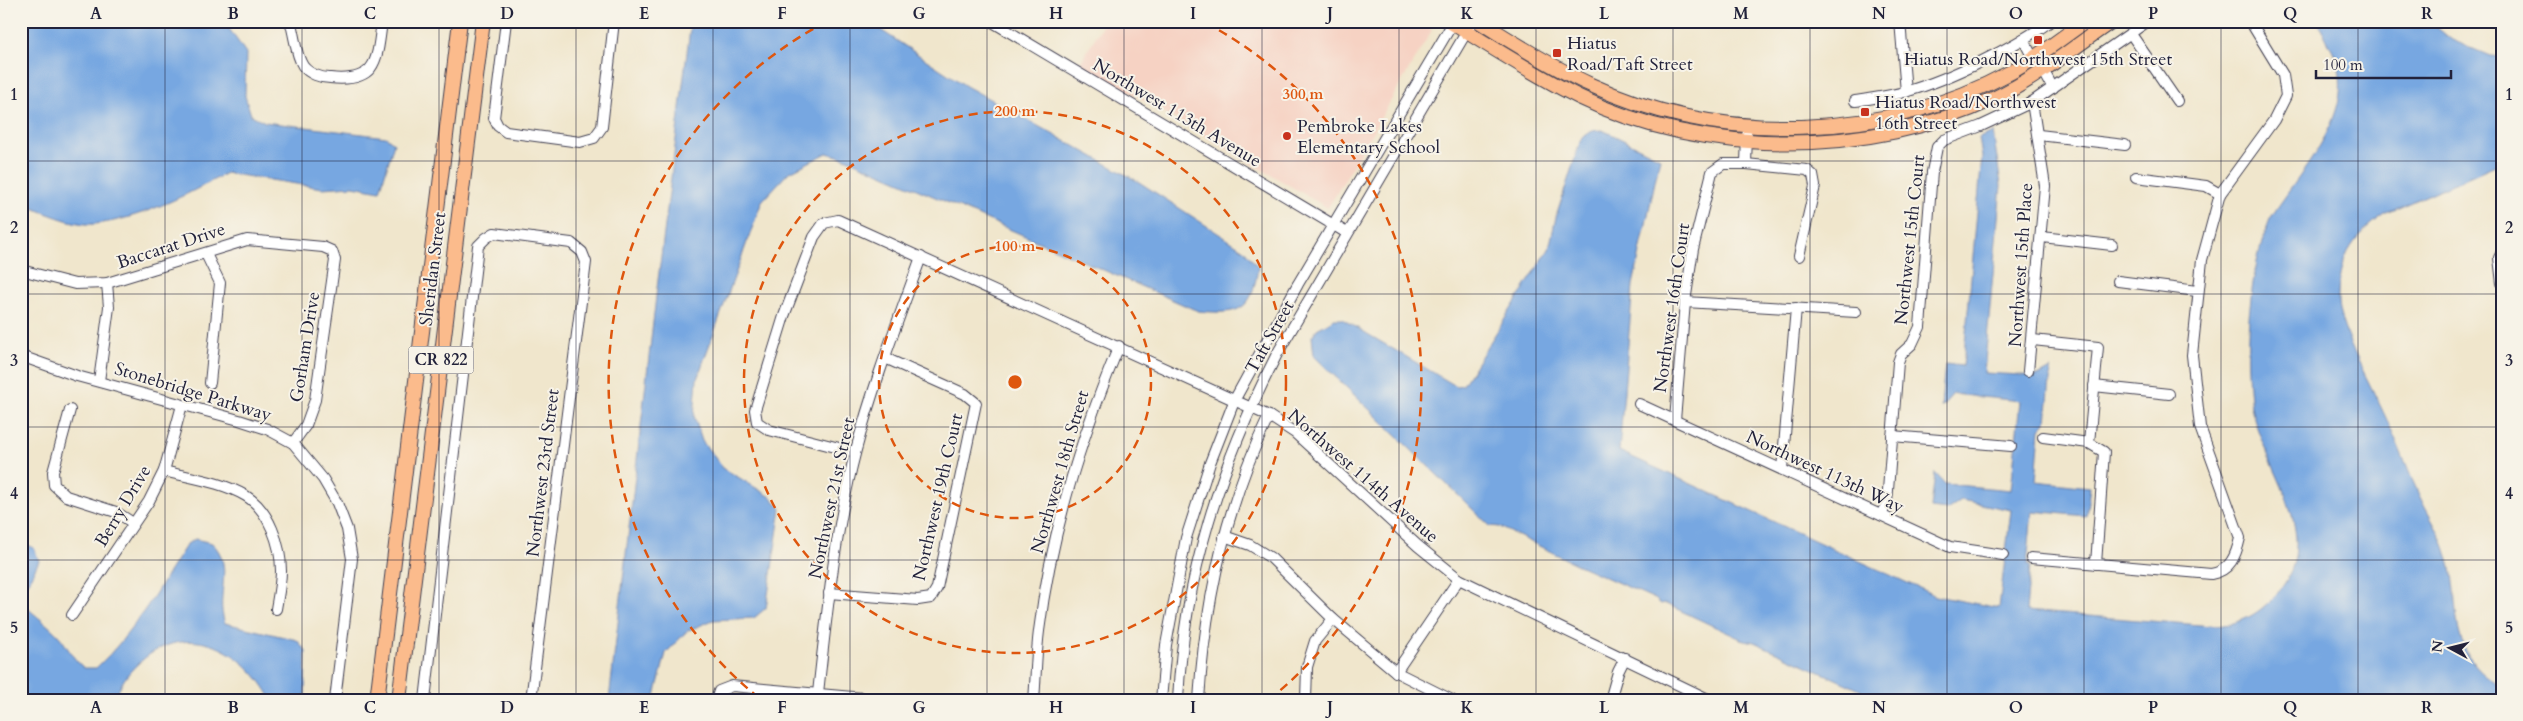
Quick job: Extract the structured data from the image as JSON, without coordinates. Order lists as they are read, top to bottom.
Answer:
{
  "streets": {
    "main road": ["Sheridan Street", "CR 822"],
    "street": [
      "Northwest 113th Avenue",
      "Northwest 15th Court",
      "Baccarat Drive",
      "Northwest 15th Place",
      "Northwest 16th Court",
      "Taft Street",
      "Gorham Drive",
      "Stonebridge Parkway",
      "Northwest 18th Street",
      "Northwest 113th Way",
      "Northwest 23rd Street",
      "Northwest 114th Avenue",
      "Northwest 19th Court",
      "Northwest 21st Street",
      "Berry Drive"
    ]
  },
  "crossings": [
    ["Northwest 113th Avenue", "Taft Street"],
    ["Northwest 15th Court", "Northwest 15th Place"],
    ["Northwest 15th Court", "Northwest 113th Way"],
    ["Baccarat Drive", "Gorham Drive"],
    ["Northwest 16th Court", "Northwest 113th Way"],
    ["Taft Street", "Northwest 114th Avenue"],
    ["Gorham Drive", "Stonebridge Parkway"],
    ["Stonebridge Parkway", "Berry Drive"],
    ["Northwest 18th Street", "Northwest 114th Avenue"],
    ["Northwest 114th Avenue", "Northwest 21st Street"],
    ["Northwest 19th Court", "Northwest 21st Street"]
  ],
  "places": {
    "transit": ["Hiatus Road/Northwest 15th Street", "Hiatus Road/Taft Street", "Hiatus Road/Northwest 16th Street"],
    "other": ["Pembroke Lakes Elementary School"]
  },
  "scale_bar": "100 m",
  "north": "left",
  "grid": {
    "columns": [
      "A",
      "B",
      "C",
      "D",
      "E",
      "F",
      "G",
      "H",
      "I",
      "J",
      "K",
      "L",
      "M",
      "N",
      "O",
      "P",
      "Q",
      "R"
    ],
    "rows": [
      "1",
      "2",
      "3",
      "4",
      "5"
    ]
  },
  "rings": ["300 m", "200 m", "100 m"]
}
